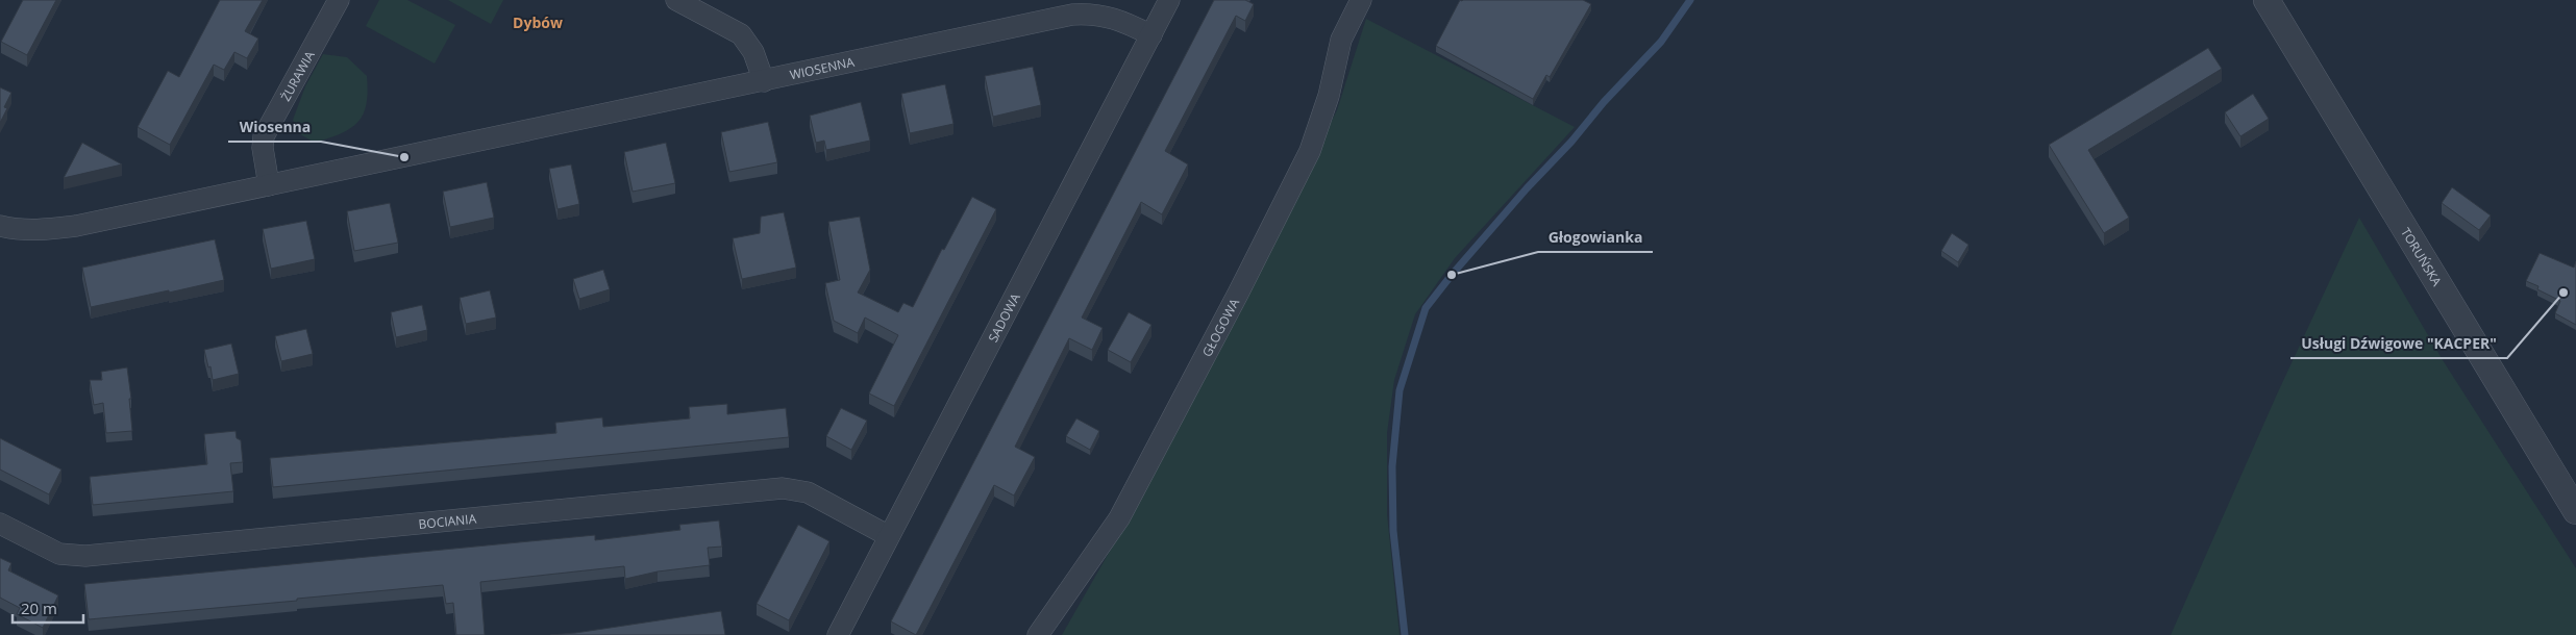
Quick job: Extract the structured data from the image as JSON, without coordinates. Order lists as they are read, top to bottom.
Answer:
{
  "streets": {
    "street": [
      "WIOSENNA",
      "ŻURAWIA",
      "TORUŃSKA",
      "SADOWA",
      "GŁOGOWA",
      "BOCIANIA"
    ]
  },
  "crossings": [
    ["WIOSENNA", "ŻURAWIA"],
    ["WIOSENNA", "SADOWA"],
    ["SADOWA", "BOCIANIA"]
  ],
  "districts": ["Dybów"],
  "places": ["Wiosenna", "Głogowianka", "Usługi Dźwigowe \"KACPER\""],
  "scale_bar": "20 m"
}
